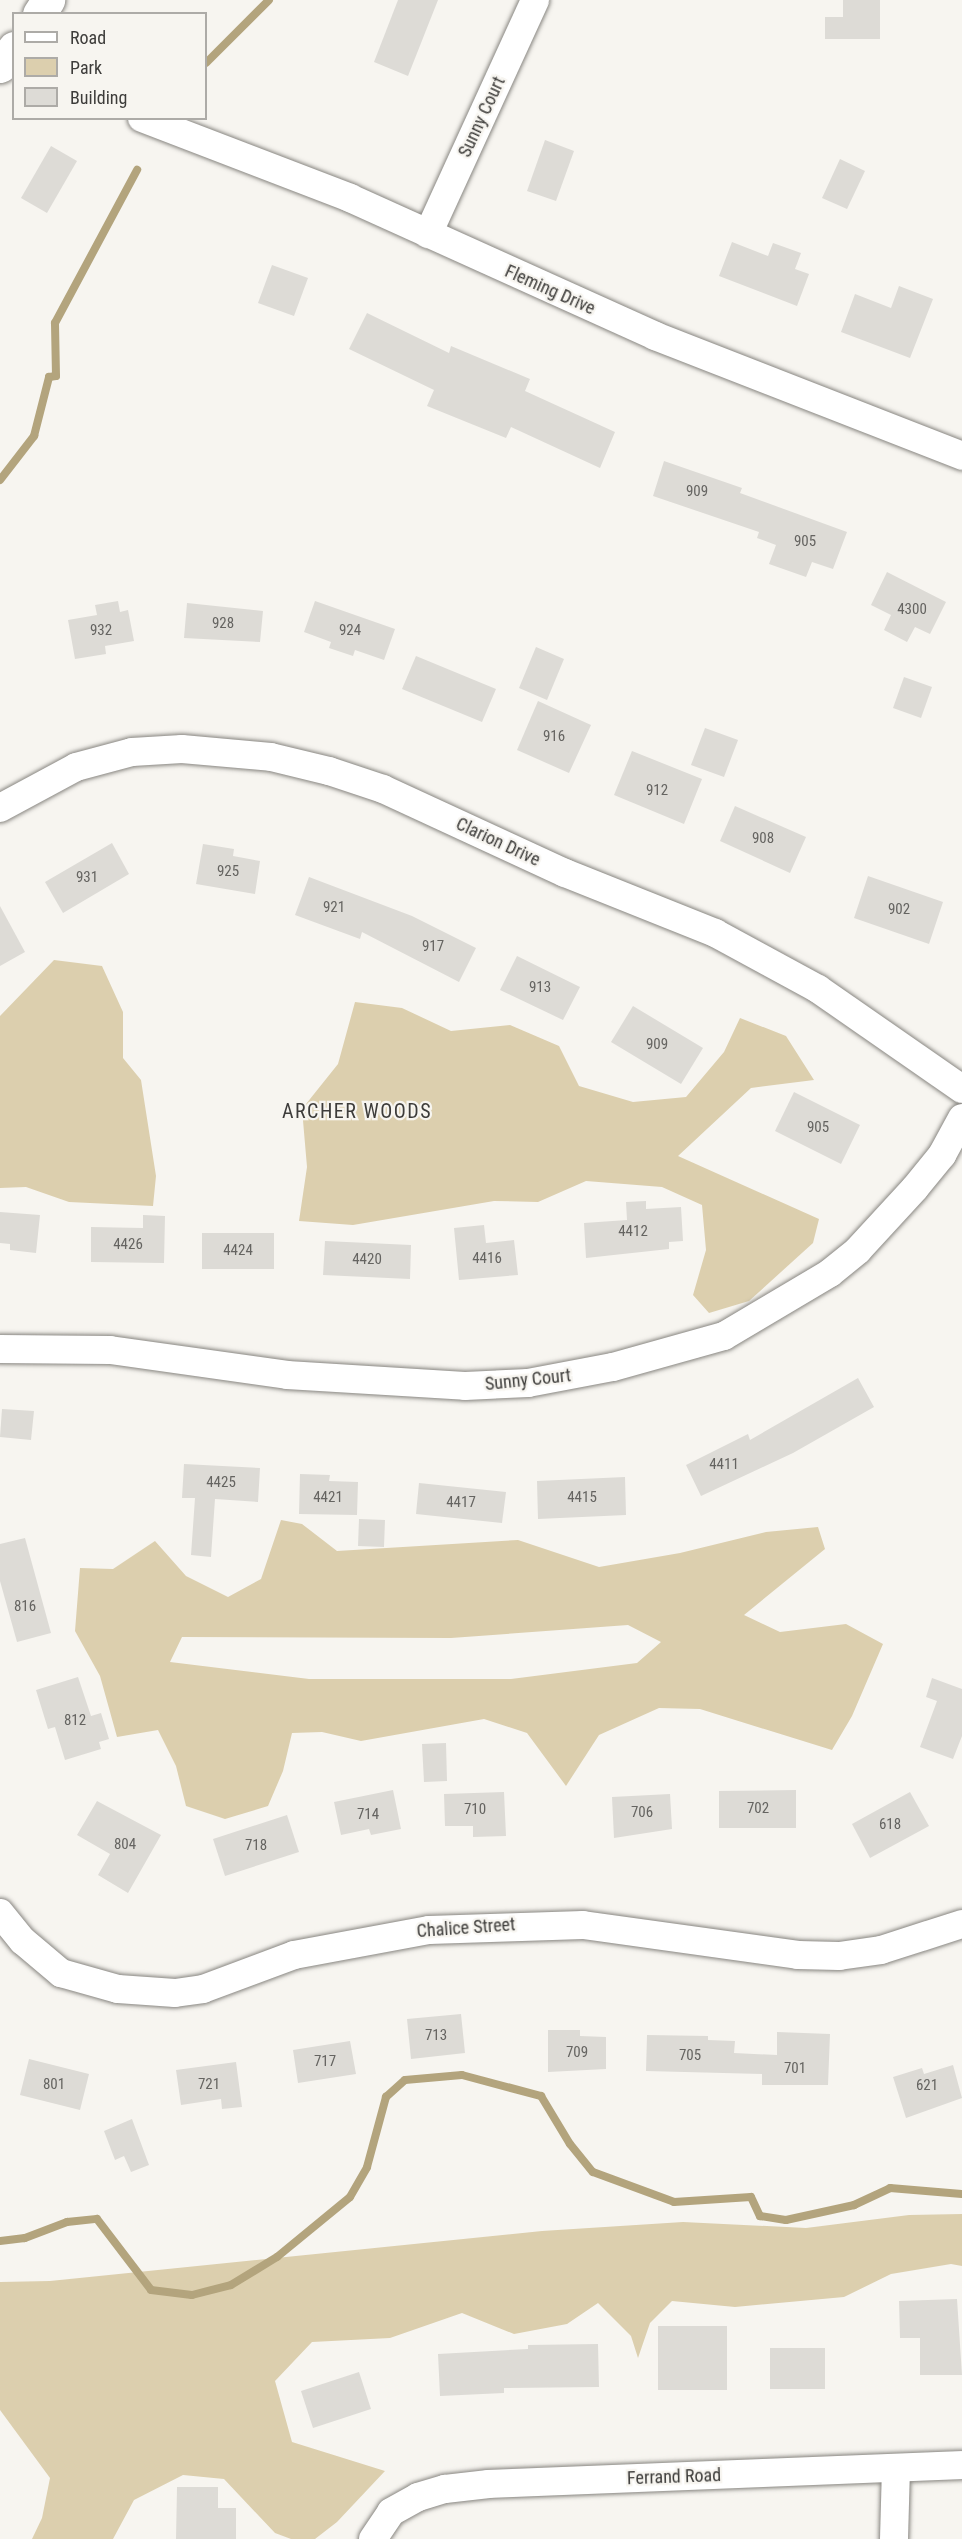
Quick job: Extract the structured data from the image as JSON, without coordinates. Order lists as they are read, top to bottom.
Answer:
{
  "streets": {
    "street": [
      "Sunny Court",
      "Fleming Drive",
      "Clarion Drive",
      "Chalice Street",
      "Ferrand Road"
    ]
  },
  "crossings": [
    ["Sunny Court", "Fleming Drive"]
  ],
  "districts": ["ARCHER WOODS"],
  "house_numbers": [
    "909",
    "905",
    "4300",
    "928",
    "932",
    "924",
    "916",
    "912",
    "908",
    "925",
    "931",
    "921",
    "902",
    "917",
    "913",
    "909",
    "905",
    "4412",
    "4426",
    "4424",
    "4416",
    "4420",
    "4411",
    "4425",
    "4421",
    "4415",
    "4417",
    "816",
    "812",
    "702",
    "710",
    "706",
    "714",
    "618",
    "804",
    "718",
    "713",
    "709",
    "705",
    "717",
    "701",
    "801",
    "721",
    "621"
  ],
  "legend": ["Road", "Park", "Building"]
}
